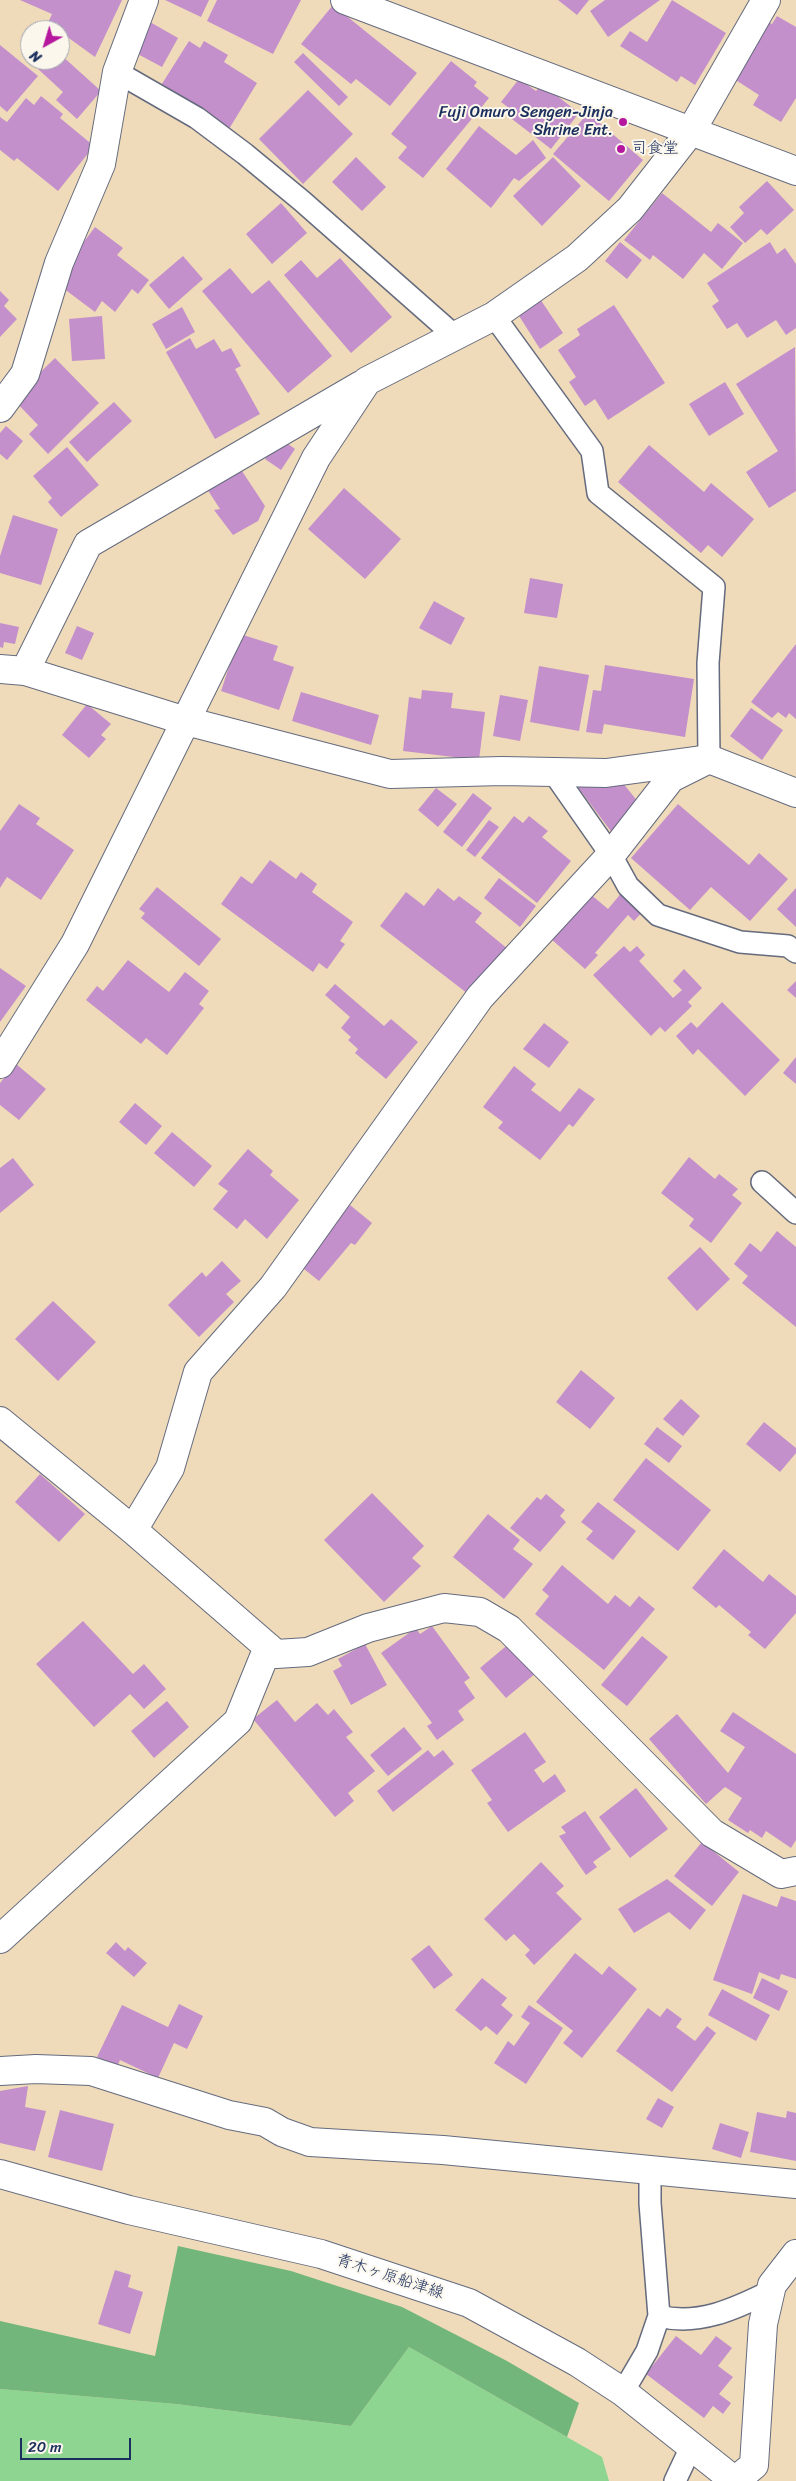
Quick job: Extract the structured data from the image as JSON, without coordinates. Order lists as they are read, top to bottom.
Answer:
{
  "streets": {
    "street": ["青木ヶ原船津線"]
  },
  "places": ["Fuji Omuro Sengen-Jinja Shrine Ent.", "司食堂"],
  "scale_bar": "20 m",
  "north": "bottom left"
}
